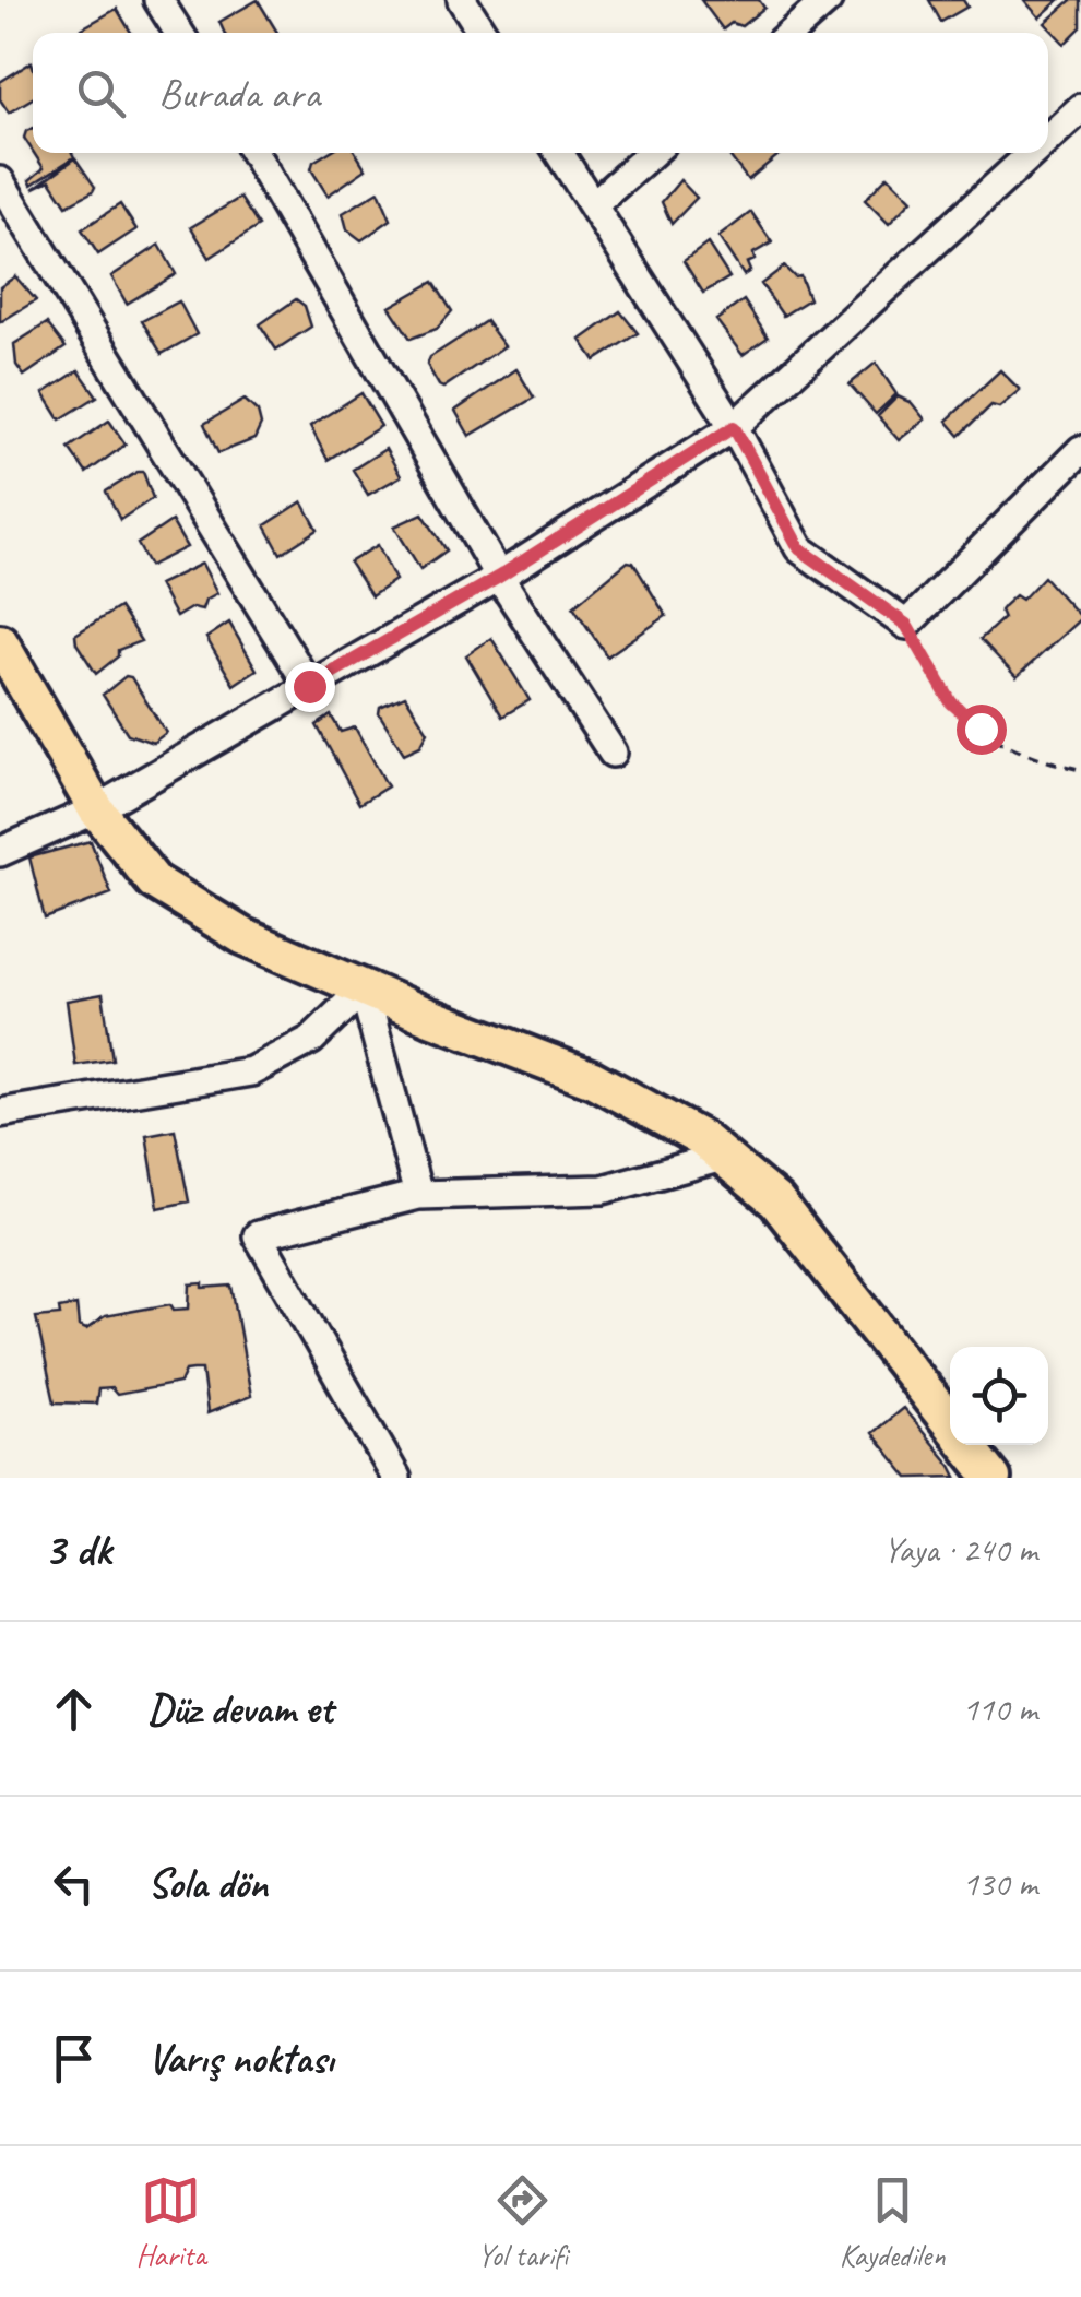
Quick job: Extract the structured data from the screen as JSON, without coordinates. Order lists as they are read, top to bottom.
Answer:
{
  "page": {
    "search": "Burada ara",
    "heading": ["3 dk", "Yaya · 240 m"],
    "list": [
      ["Düz devam et", "110 m"],
      ["Sola dön", "130 m"],
      "Varış noktası"
    ],
    "nav": ["Harita", "Yol tarifi", "Kaydedilen"]
  }
}
